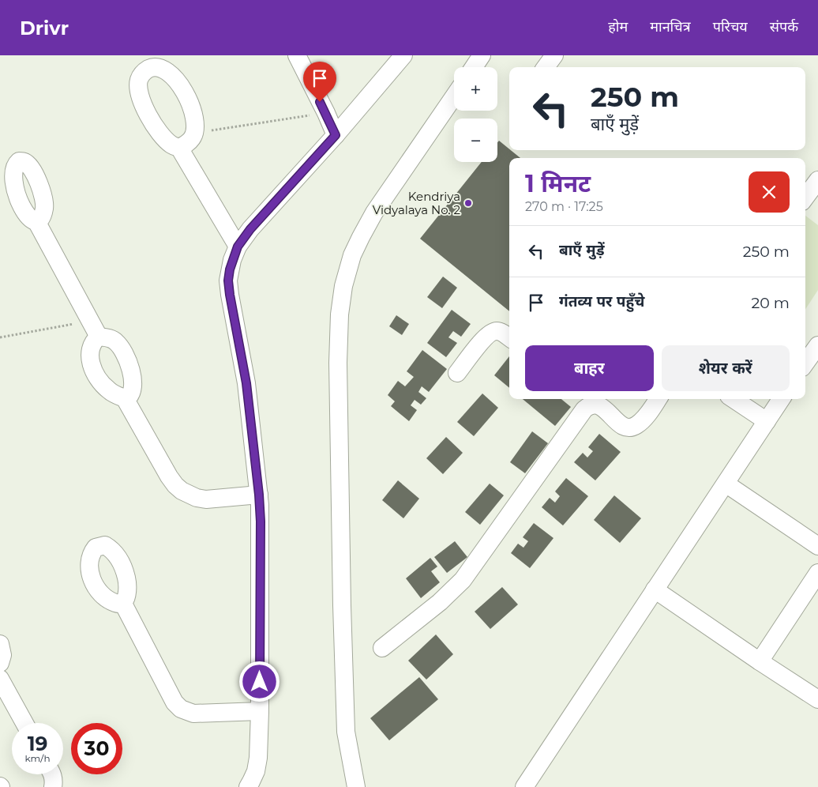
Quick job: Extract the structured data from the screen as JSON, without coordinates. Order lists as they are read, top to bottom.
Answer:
{
  "places": ["Kendriya Vidyalaya No. 2"],
  "page": {
    "header": "Drivr",
    "nav": [
      "होम",
      "मानचित्र",
      "परिचय",
      "संपर्क"
    ],
    "map_buttons": ["+", "−"],
    "turn": ["250 m", "बाएँ मुड़ें"],
    "heading": ["1 मिनट", "270 m · 17:25"],
    "list": [
      {
        "name": "बाएँ मुड़ें",
        "value": "250 m"
      },
      {
        "name": "गंतव्य पर पहुँचे",
        "value": "20 m"
      }
    ],
    "buttons": ["बाहर", "शेयर करें"],
    "speed": "19 km/h",
    "limit": "30"
  }
}
